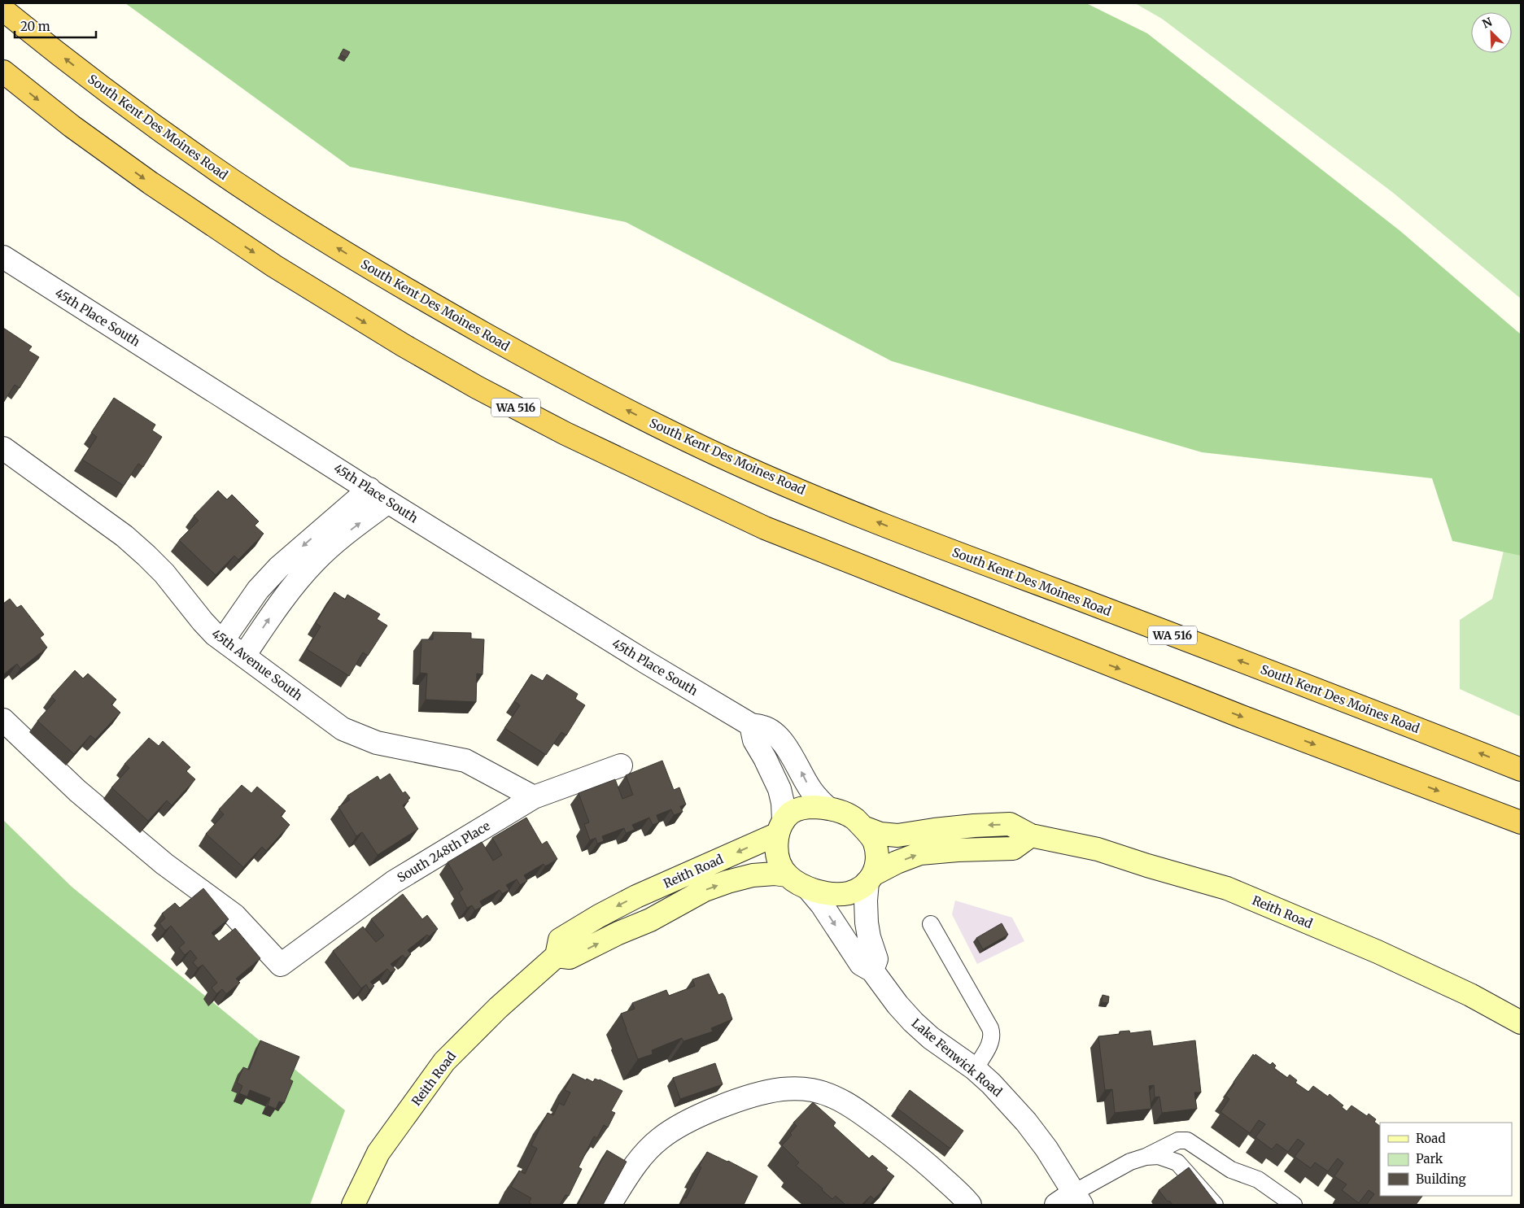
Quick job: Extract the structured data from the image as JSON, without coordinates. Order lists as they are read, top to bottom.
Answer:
{
  "streets": {
    "highway": ["South Kent Des Moines Road", "WA 516"],
    "main road": ["Reith Road"],
    "street": [
      "45th Place South",
      "45th Avenue South",
      "South 248th Place",
      "Lake Fenwick Road"
    ]
  },
  "crossings": [
    ["45th Place South", "Reith Road"],
    ["45th Place South", "Lake Fenwick Road"],
    ["45th Avenue South", "South 248th Place"],
    ["Reith Road", "Lake Fenwick Road"]
  ],
  "legend": ["Road", "Park", "Building"],
  "scale_bar": "20 m",
  "north": "top left"
}
